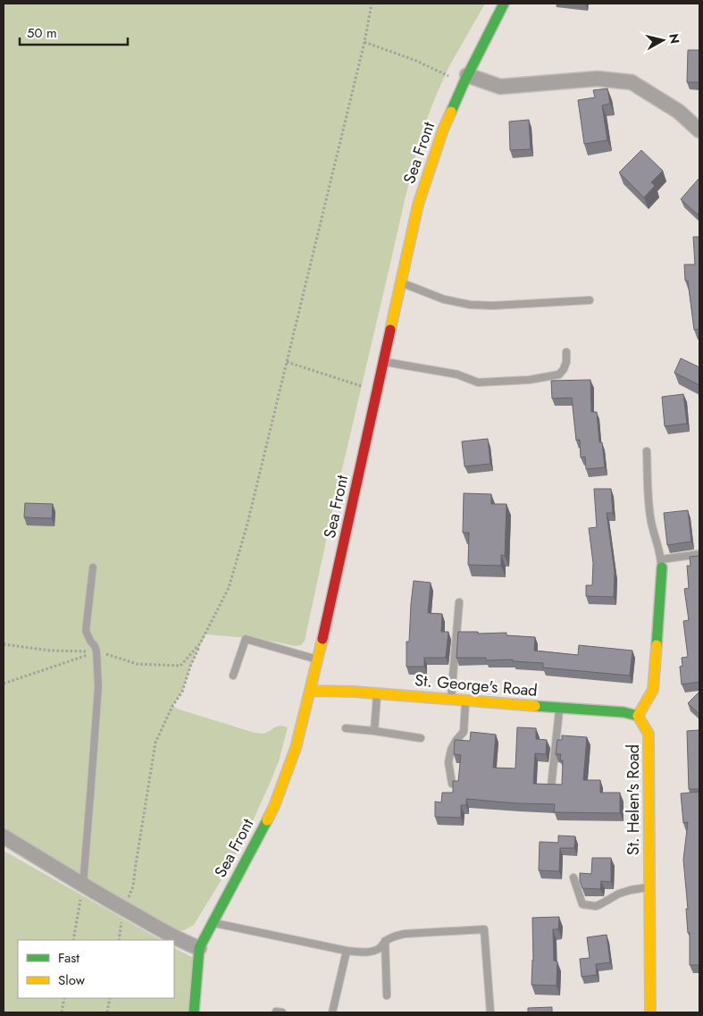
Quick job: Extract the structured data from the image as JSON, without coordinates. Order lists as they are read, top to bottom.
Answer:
{
  "streets": {
    "street": ["Sea Front", "St. George's Road", "St. Helen's Road"]
  },
  "crossings": [
    ["Sea Front", "St. George's Road"],
    ["St. George's Road", "St. Helen's Road"]
  ],
  "legend": ["Fast", "Slow"],
  "scale_bar": "50 m",
  "north": "right"
}
